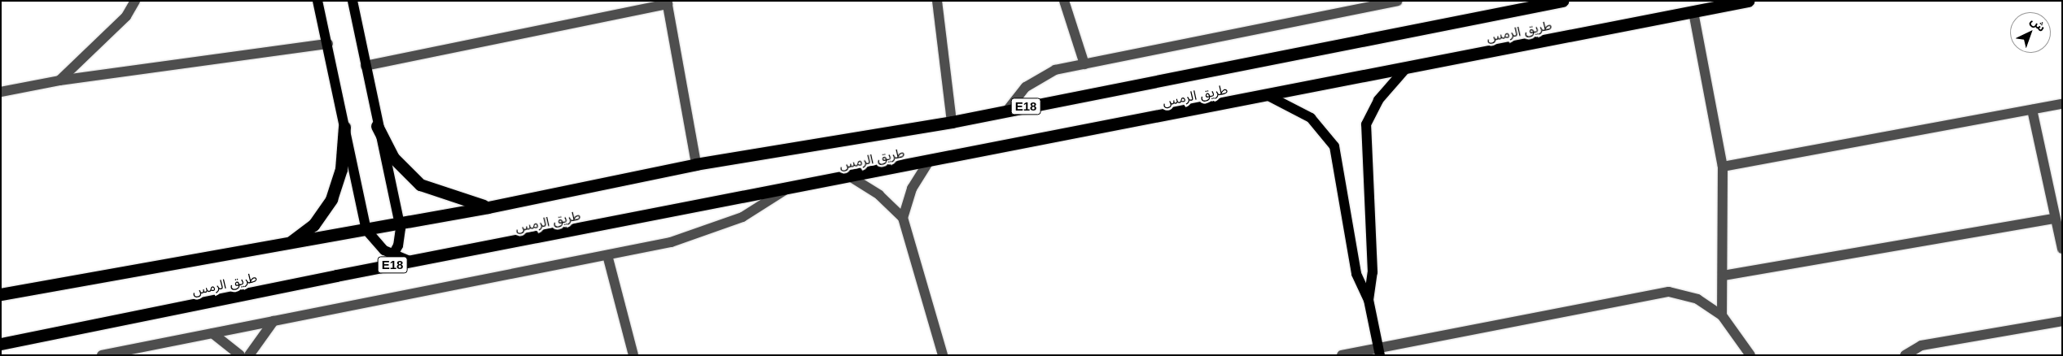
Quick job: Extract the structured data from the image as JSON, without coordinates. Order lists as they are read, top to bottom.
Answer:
{
  "streets": {
    "highway": ["طريق الرمس", "E18"]
  },
  "north": "top right"
}
